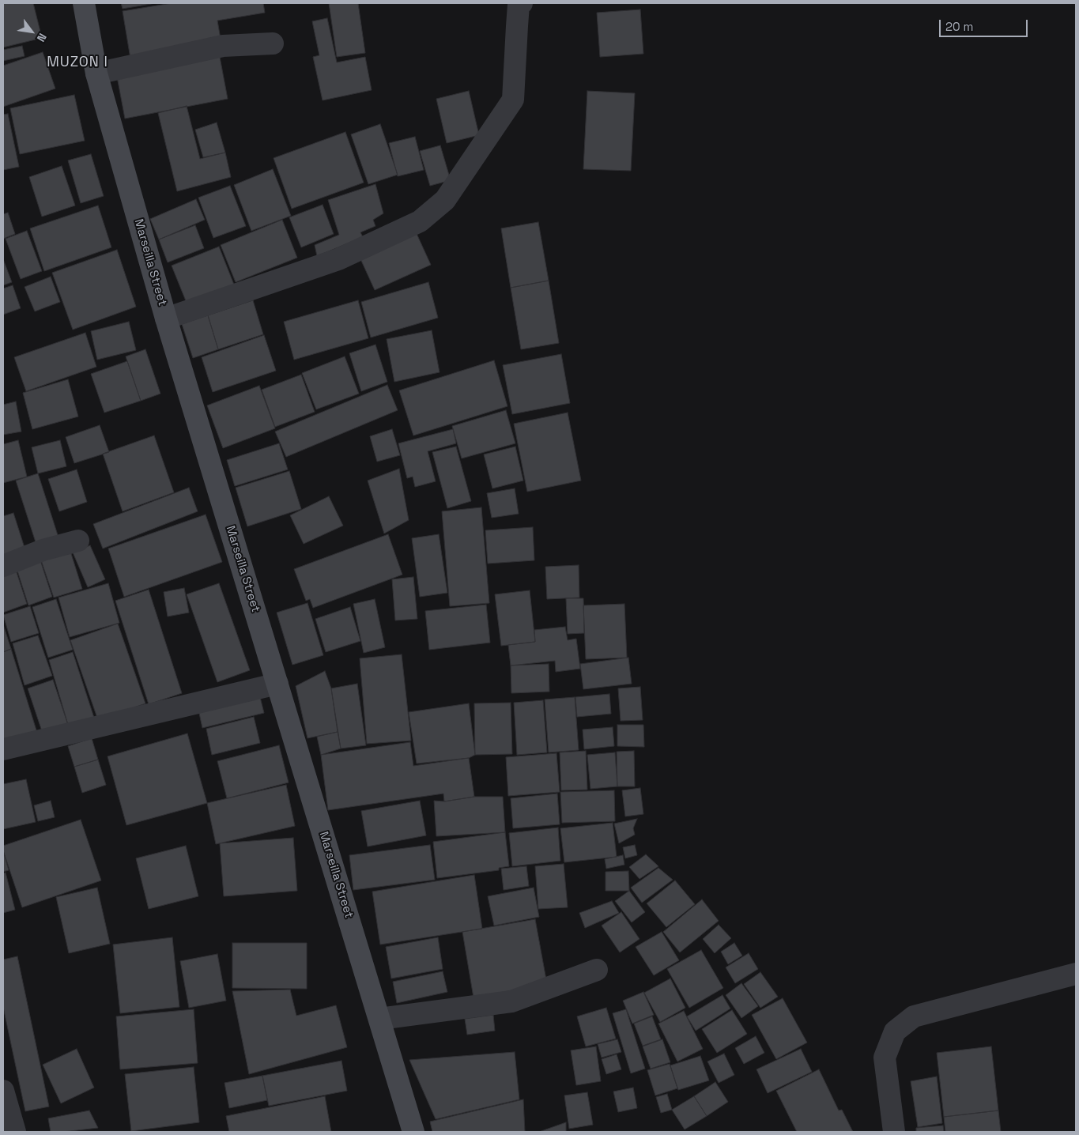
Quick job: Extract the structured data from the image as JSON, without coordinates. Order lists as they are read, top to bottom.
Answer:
{
  "streets": {
    "main road": ["Marseilla Street"]
  },
  "districts": ["MUZON I"],
  "scale_bar": "20 m",
  "north": "bottom right"
}
